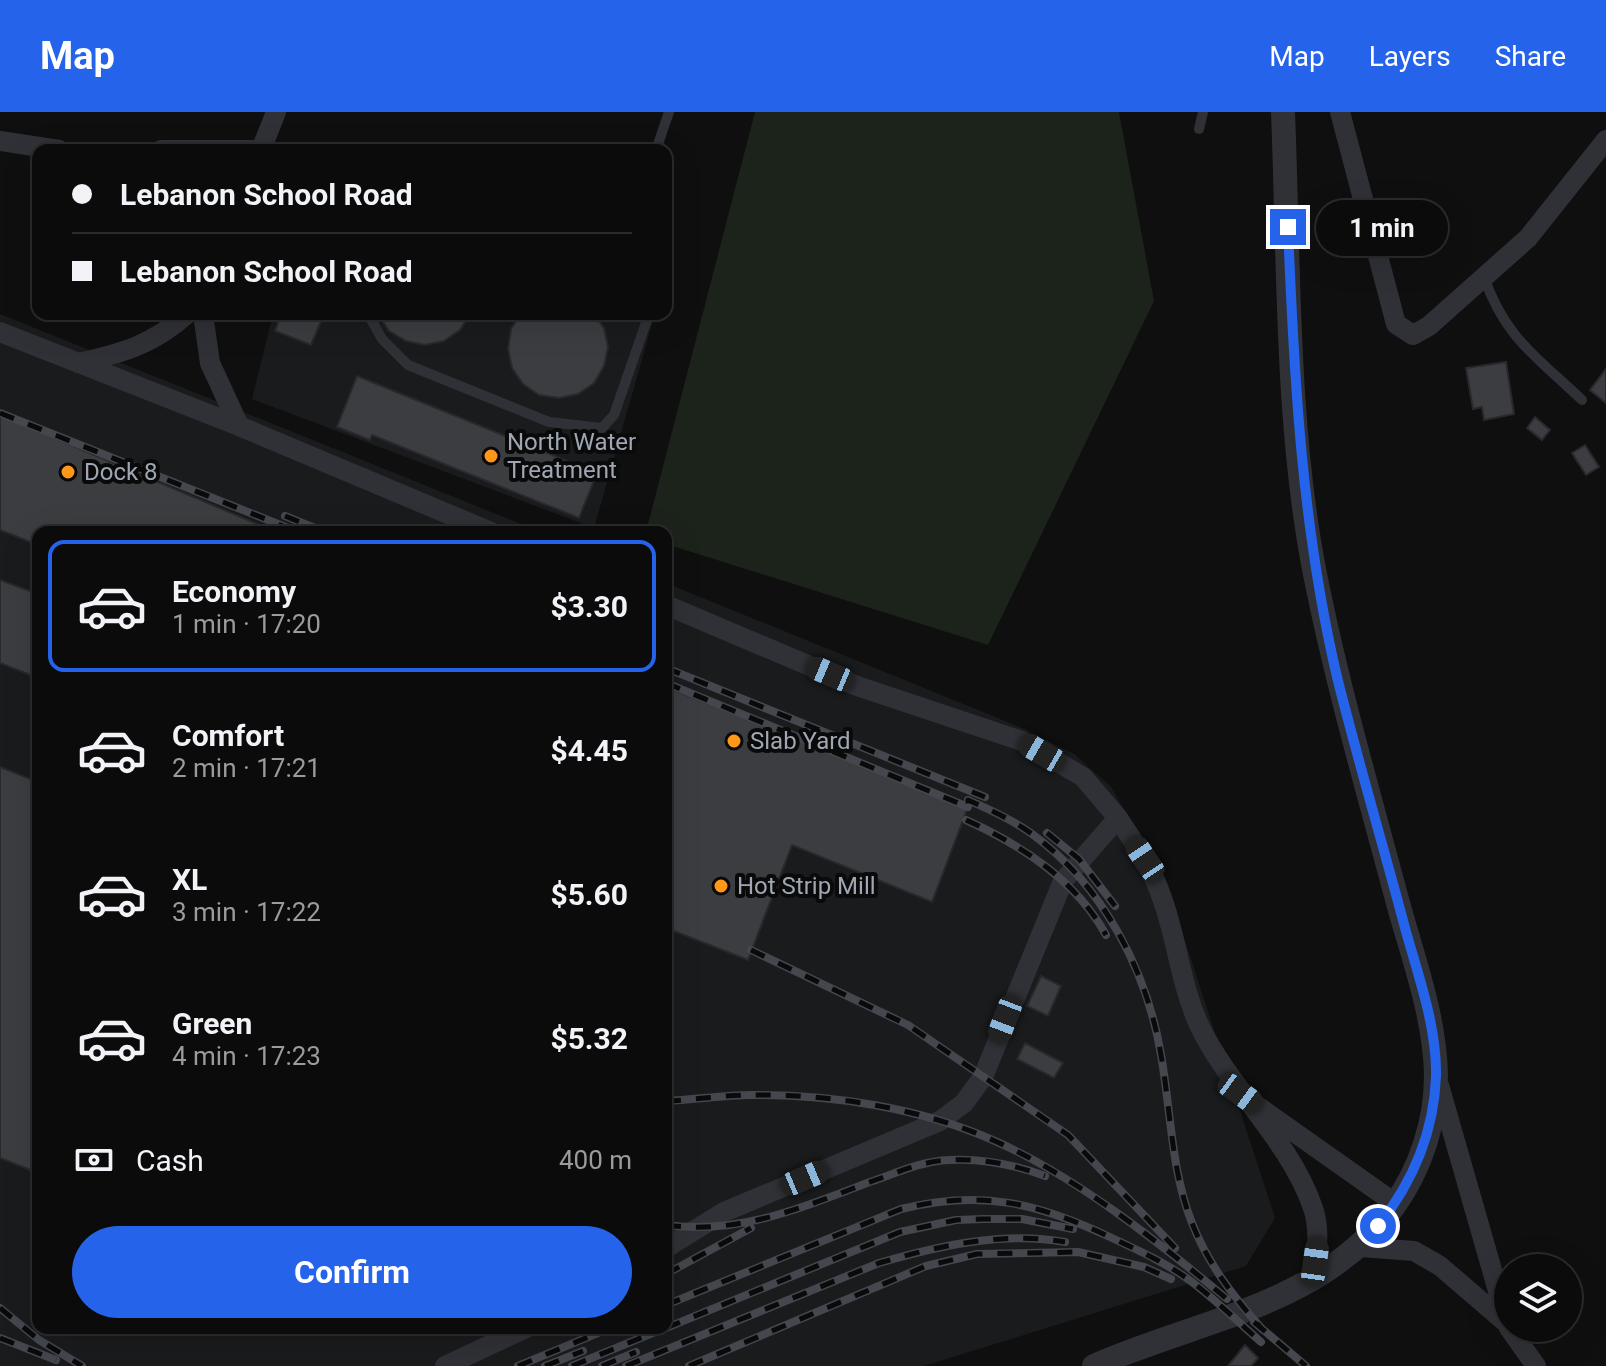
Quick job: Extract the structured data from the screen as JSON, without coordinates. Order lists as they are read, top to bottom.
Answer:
{
  "places": [
    "North Water Treatment",
    "Dock 8",
    "Slab Yard",
    "Hot Strip Mill"
  ],
  "page": {
    "header": "Map",
    "nav": ["Map", "Layers", "Share"],
    "banner": ["Lebanon School Road", "Lebanon School Road"],
    "bubble": "1 min",
    "list": [
      {
        "name": "Economy",
        "note": "1 min · 17:20",
        "value": "$3.30"
      },
      {
        "name": "Comfort",
        "note": "2 min · 17:21",
        "value": "$4.45"
      },
      {
        "name": "XL",
        "note": "3 min · 17:22",
        "value": "$5.60"
      },
      {
        "name": "Green",
        "note": "4 min · 17:23",
        "value": "$5.32"
      }
    ],
    "pay": ["Cash", "400 m"],
    "buttons": "Confirm"
  }
}
